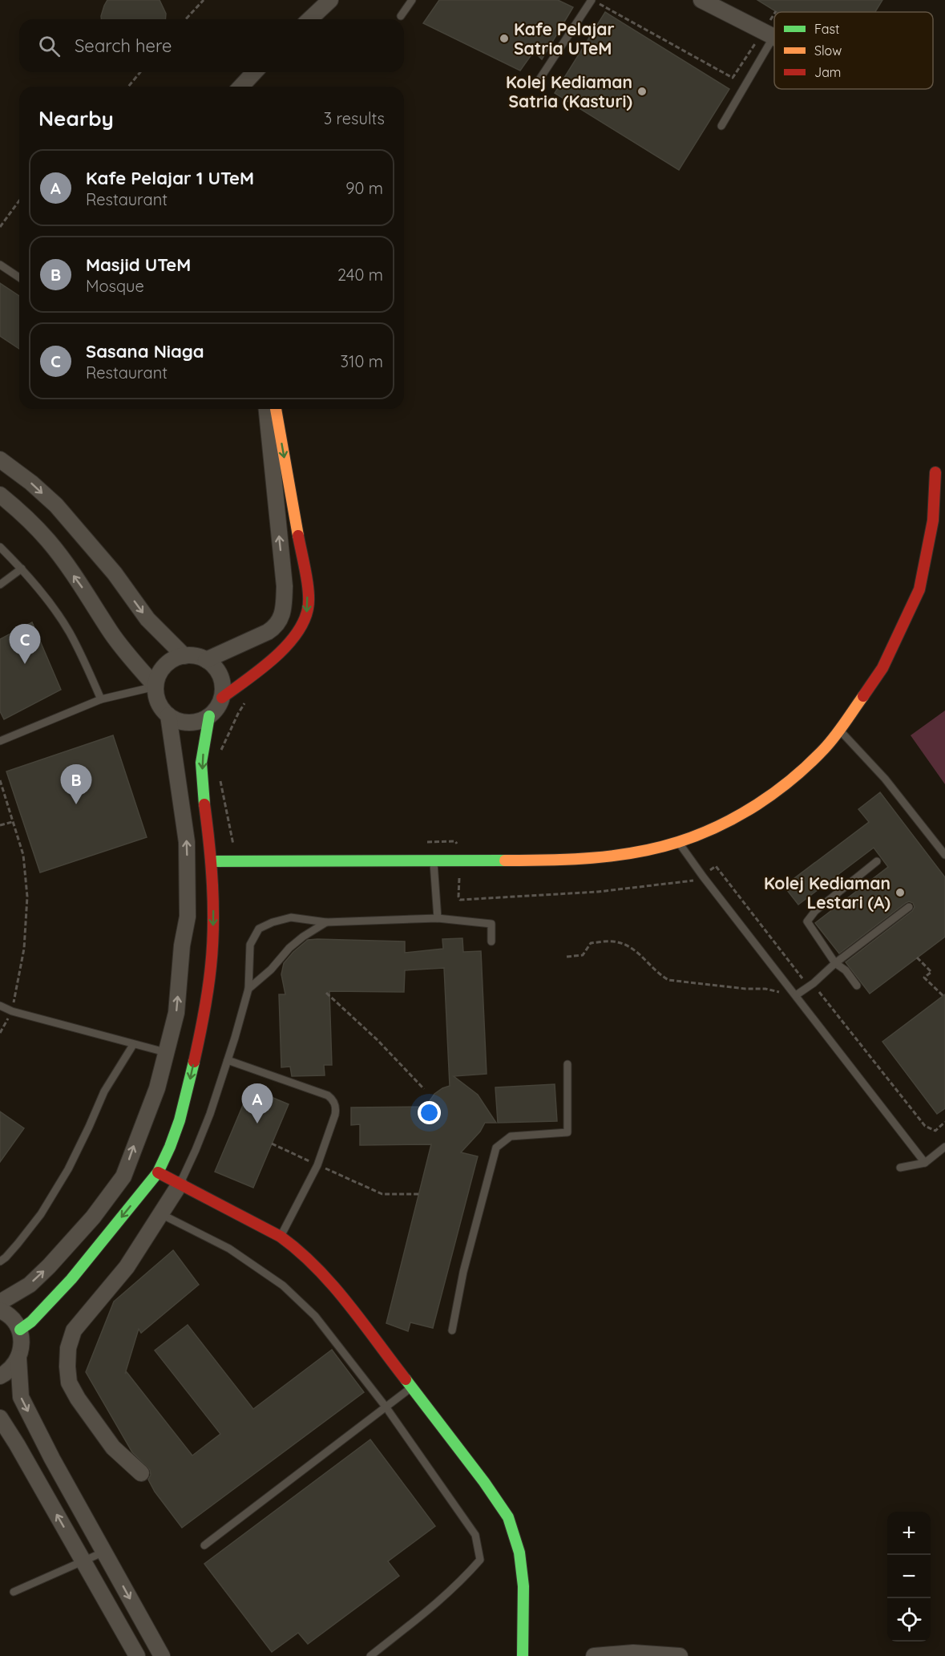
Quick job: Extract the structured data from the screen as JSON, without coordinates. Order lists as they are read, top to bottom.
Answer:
{
  "places": ["Kafe Pelajar Satria UTeM", "Kolej Kediaman Satria (Kasturi)", "Kolej Kediaman Lestari (A)"],
  "legend": ["Fast", "Slow", "Jam"],
  "page": {
    "search": "Search here",
    "heading": ["Nearby", "3 results"],
    "list": [
      {
        "mark": "A",
        "name": "Kafe Pelajar 1 UTeM",
        "note": "Restaurant",
        "value": "90 m"
      },
      {
        "mark": "B",
        "name": "Masjid UTeM",
        "note": "Mosque",
        "value": "240 m"
      },
      {
        "mark": "C",
        "name": "Sasana Niaga",
        "note": "Restaurant",
        "value": "310 m"
      }
    ],
    "pins": ["C", "B", "A"],
    "map_buttons": ["+", "−"]
  }
}
